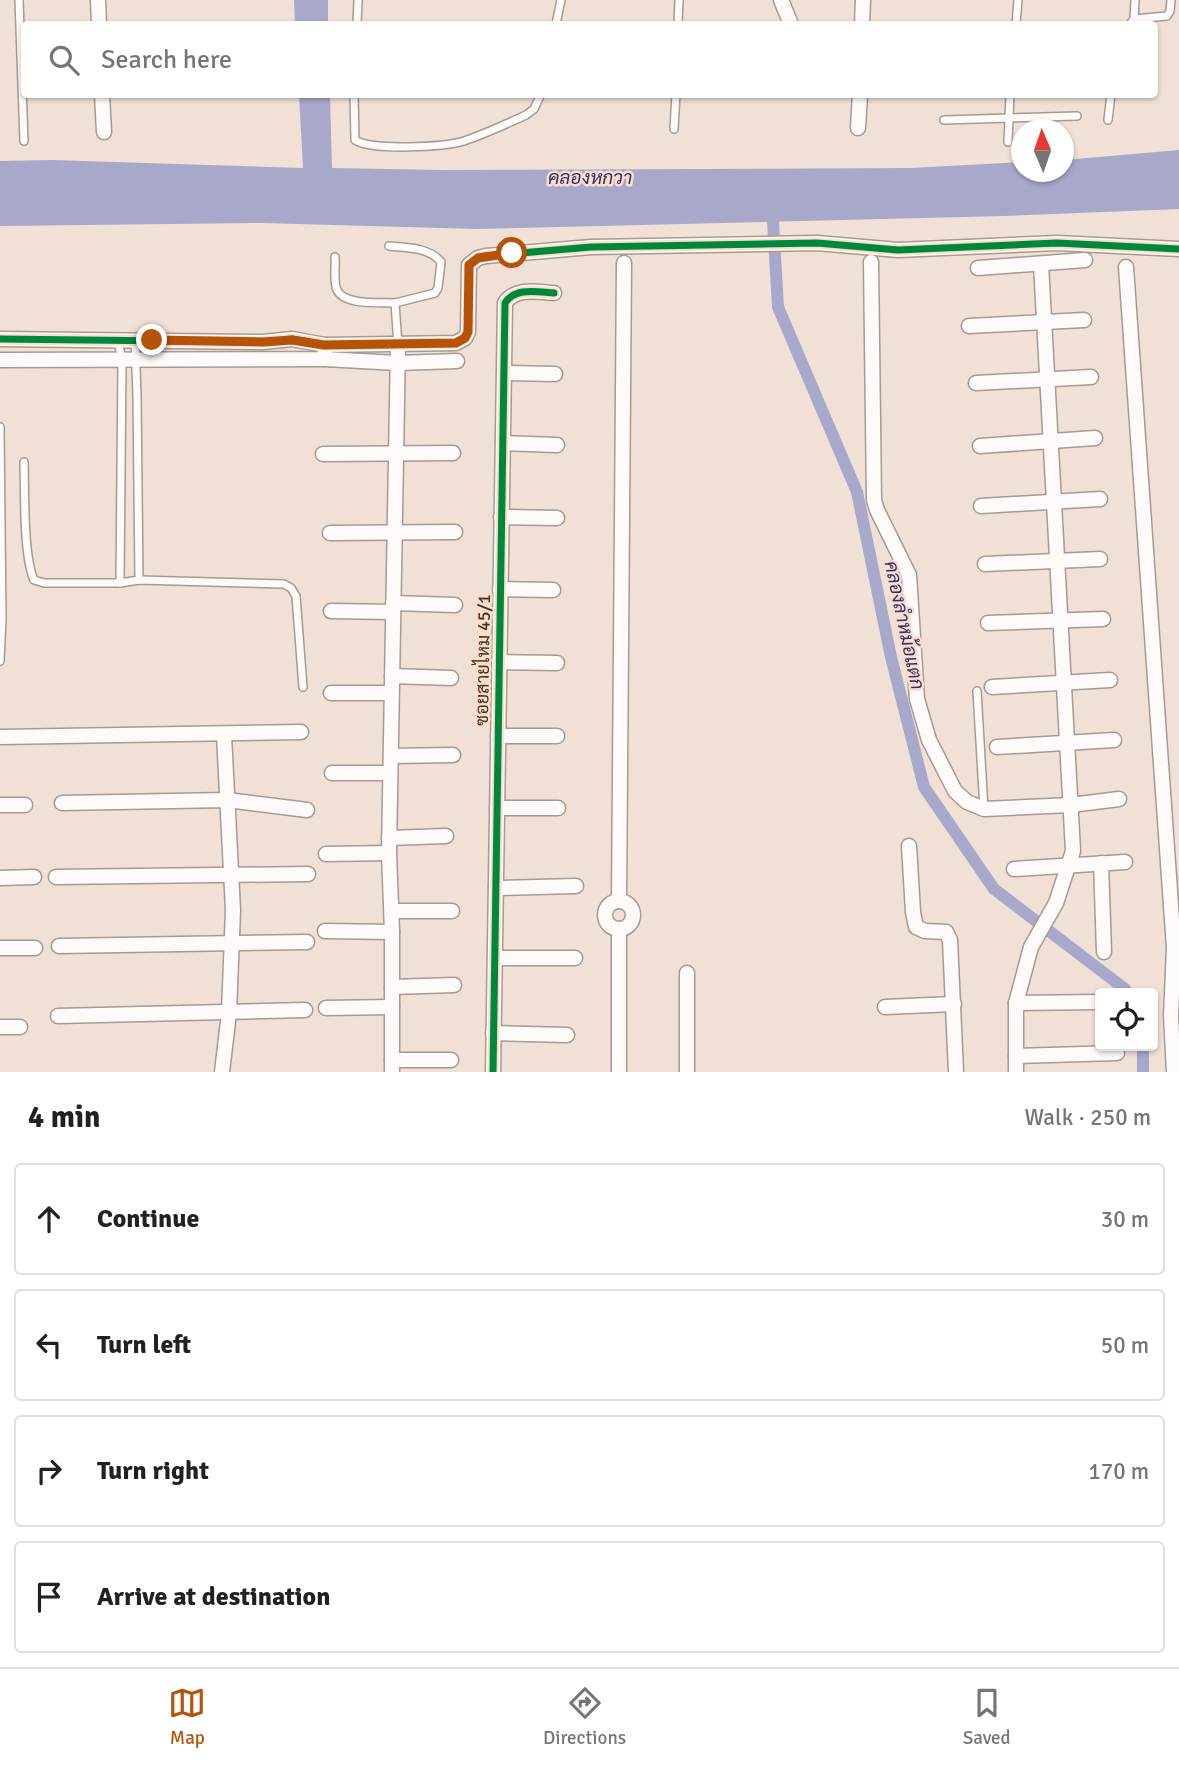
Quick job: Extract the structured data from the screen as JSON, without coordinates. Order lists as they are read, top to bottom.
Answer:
{
  "streets": {
    "street": ["ซอยสายไหม 45/1"]
  },
  "water": ["คลองหกวา", "คลองลำหม้อแตก"],
  "north": "top",
  "page": {
    "search": "Search here",
    "heading": ["4 min", "Walk · 250 m"],
    "list": [
      ["Continue", "30 m"],
      ["Turn left", "50 m"],
      ["Turn right", "170 m"],
      "Arrive at destination"
    ],
    "nav": ["Map", "Directions", "Saved"]
  }
}
